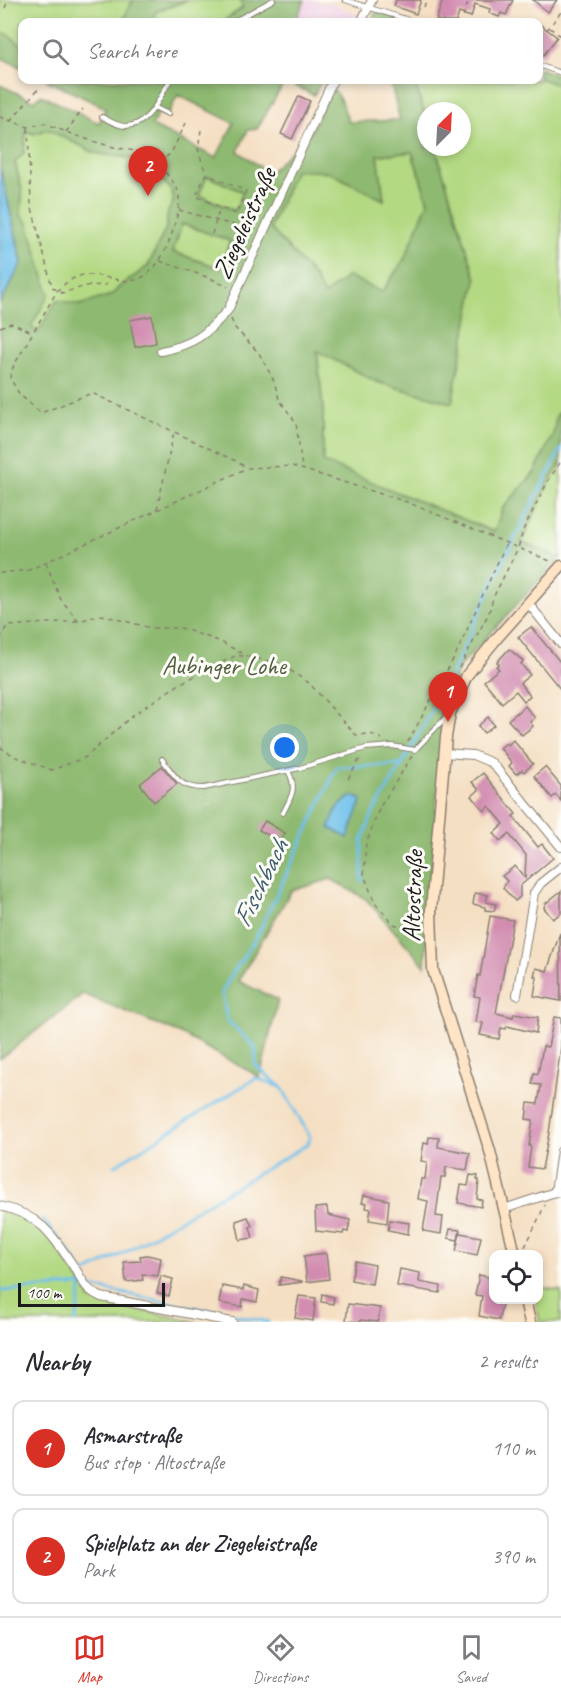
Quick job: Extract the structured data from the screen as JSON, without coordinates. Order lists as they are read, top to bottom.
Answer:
{
  "streets": {
    "main road": ["Altostraße"],
    "street": ["Ziegeleistraße"]
  },
  "water": ["Fischbach"],
  "parks": ["Aubinger Lohe"],
  "scale_bar": "100 m",
  "north": "top right",
  "page": {
    "search": "Search here",
    "pins": ["2", "1"],
    "scale": "100 m",
    "heading": ["Nearby", "2 results"],
    "list": [
      {
        "mark": "1",
        "name": "Asmarstraße",
        "note": "Bus stop · Altostraße",
        "value": "110 m"
      },
      {
        "mark": "2",
        "name": "Spielplatz an der Ziegeleistraße",
        "note": "Park",
        "value": "390 m"
      }
    ],
    "nav": ["Map", "Directions", "Saved"]
  }
}
